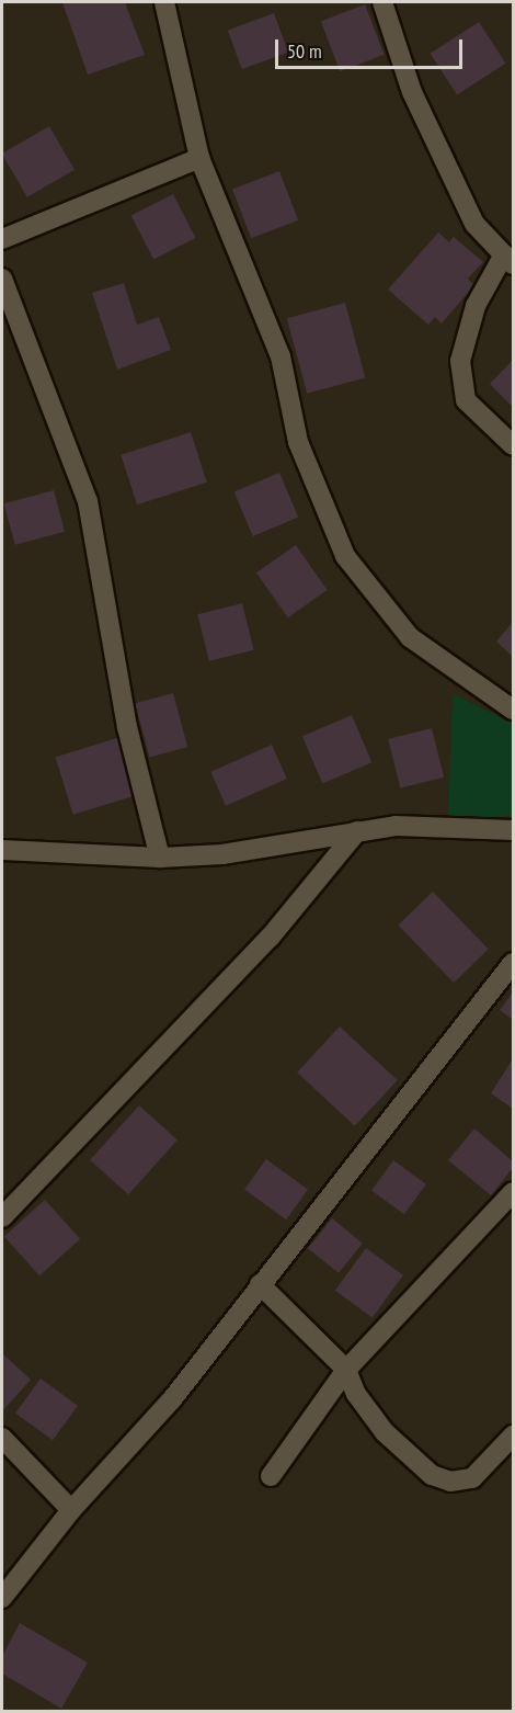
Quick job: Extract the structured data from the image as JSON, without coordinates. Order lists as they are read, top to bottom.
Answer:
{
  "scale_bar": "50 m"
}
